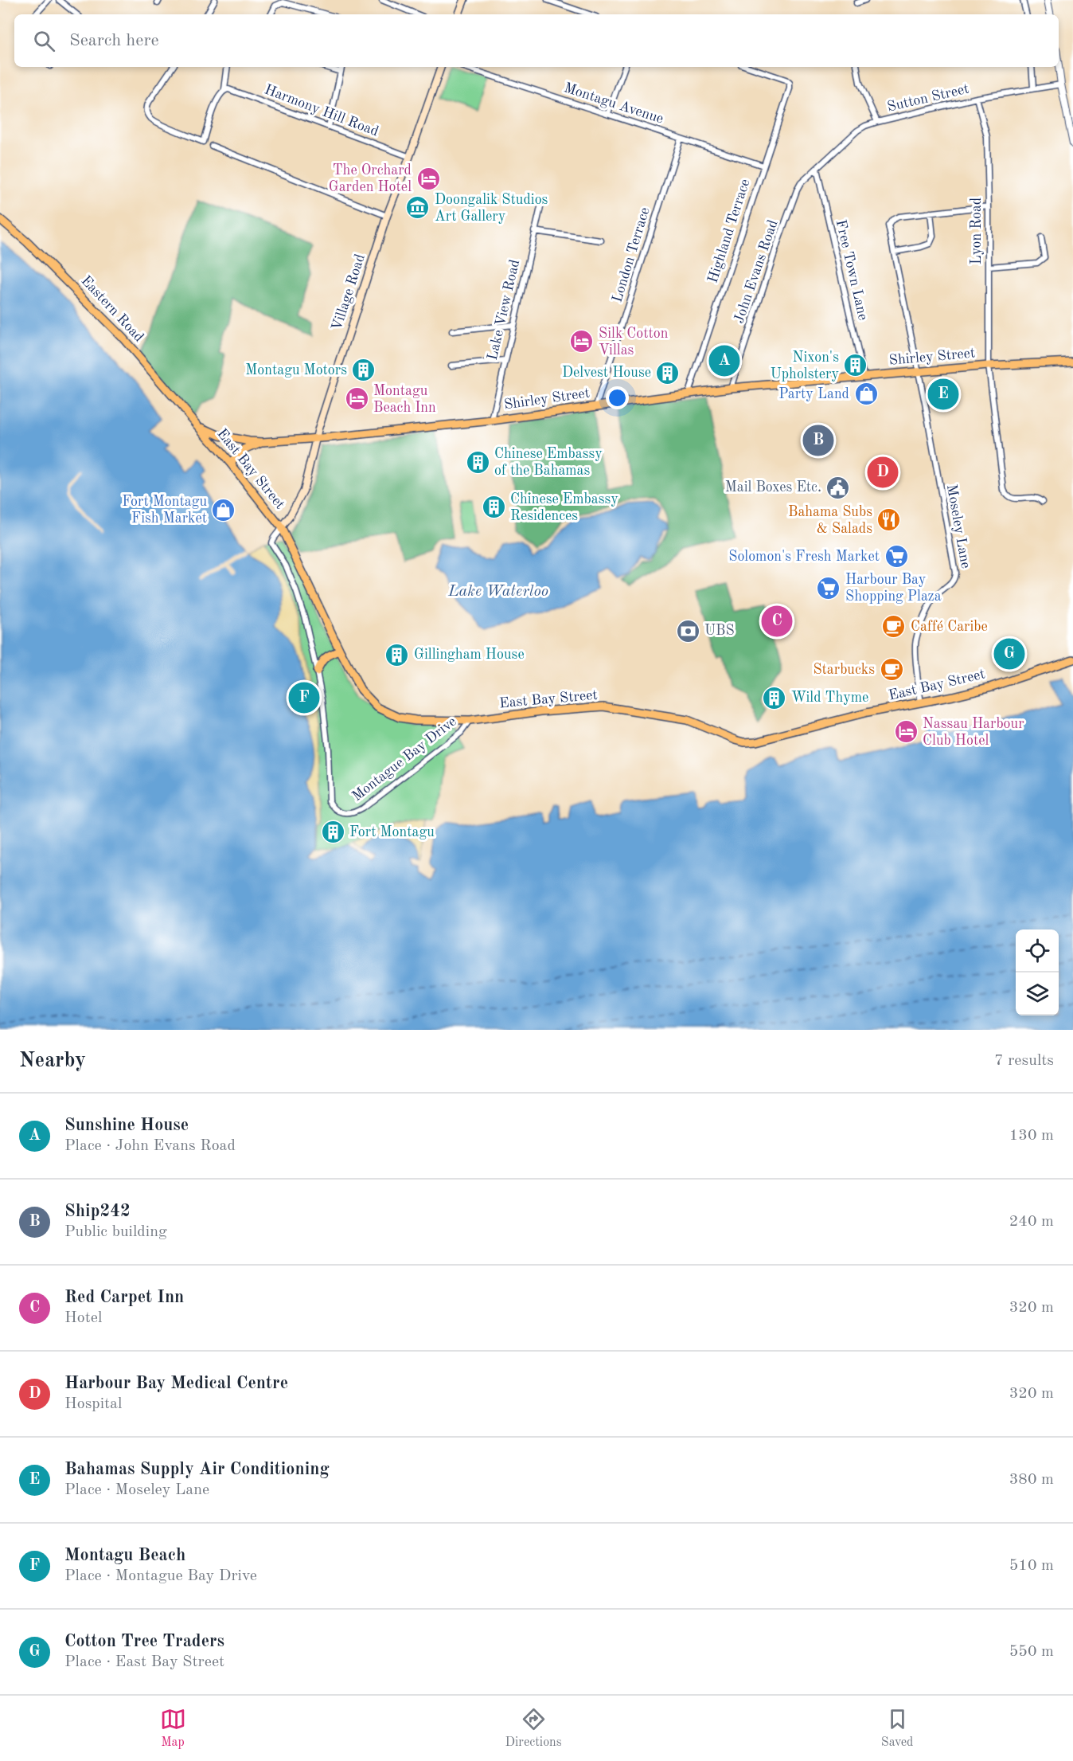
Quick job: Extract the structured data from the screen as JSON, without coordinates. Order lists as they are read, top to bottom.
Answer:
{
  "streets": {
    "highway": ["Eastern Road", "Shirley Street", "East Bay Street"],
    "main road": ["Village Road"],
    "street": [
      "Sutton Street",
      "Montagu Avenue",
      "Harmony Hill Road",
      "Highland Terrace",
      "Lyon Road",
      "London Terrace",
      "Free Town Lane",
      "John Evans Road",
      "Lake View Road",
      "Moseley Lane",
      "Montague Bay Drive"
    ]
  },
  "crossings": [
    ["Sutton Street", "Lyon Road"],
    ["Sutton Street", "Free Town Lane"],
    ["Sutton Street", "John Evans Road"],
    ["Montagu Avenue", "Highland Terrace"],
    ["Montagu Avenue", "London Terrace"],
    ["Harmony Hill Road", "Village Road"],
    ["Highland Terrace", "Shirley Street"],
    ["Lyon Road", "Shirley Street"],
    ["London Terrace", "Shirley Street"],
    ["Free Town Lane", "John Evans Road"],
    ["Free Town Lane", "Shirley Street"],
    ["John Evans Road", "Shirley Street"],
    ["Village Road", "Shirley Street"],
    ["Village Road", "East Bay Street"],
    ["Village Road", "Montague Bay Drive"],
    ["Eastern Road", "Shirley Street"],
    ["Eastern Road", "East Bay Street"],
    ["Lake View Road", "Shirley Street"],
    ["Shirley Street", "East Bay Street"],
    ["Shirley Street", "Moseley Lane"],
    ["East Bay Street", "Moseley Lane"],
    ["East Bay Street", "Montague Bay Drive"]
  ],
  "water": ["Lake Waterloo"],
  "places": {
    "hotel": [
      "The Orchard Garden Hotel",
      "Silk Cotton Villas",
      "Montagu Beach Inn",
      "Nassau Harbour Club Hotel"
    ],
    "museum": ["Doongalik Studios Art Gallery"],
    "building": [
      "Nixon's Upholstery",
      "Montagu Motors",
      "Delvest House",
      "Chinese Embassy of the Bahamas",
      "Chinese Embassy Residences",
      "Gillingham House",
      "Wild Thyme",
      "Fort Montagu"
    ],
    "shop": ["Party Land", "Fort Montagu Fish Market"],
    "public building": ["Mail Boxes Etc."],
    "restaurant": ["Bahama Subs & Salads"],
    "supermarket": ["Solomon's Fresh Market", "Harbour Bay Shopping Plaza"],
    "cafe": ["Caffé Caribe", "Starbucks"],
    "bank": ["UBS"]
  },
  "page": {
    "search": "Search here",
    "pins": [
      "A",
      "E",
      "B",
      "D",
      "C",
      "G",
      "F"
    ],
    "heading": ["Nearby", "7 results"],
    "list": [
      {
        "mark": "A",
        "name": "Sunshine House",
        "note": "Place · John Evans Road",
        "value": "130 m"
      },
      {
        "mark": "B",
        "name": "Ship242",
        "note": "Public building",
        "value": "240 m"
      },
      {
        "mark": "C",
        "name": "Red Carpet Inn",
        "note": "Hotel",
        "value": "320 m"
      },
      {
        "mark": "D",
        "name": "Harbour Bay Medical Centre",
        "note": "Hospital",
        "value": "320 m"
      },
      {
        "mark": "E",
        "name": "Bahamas Supply Air Conditioning",
        "note": "Place · Moseley Lane",
        "value": "380 m"
      },
      {
        "mark": "F",
        "name": "Montagu Beach",
        "note": "Place · Montague Bay Drive",
        "value": "510 m"
      },
      {
        "mark": "G",
        "name": "Cotton Tree Traders",
        "note": "Place · East Bay Street",
        "value": "550 m"
      }
    ],
    "nav": ["Map", "Directions", "Saved"]
  }
}
